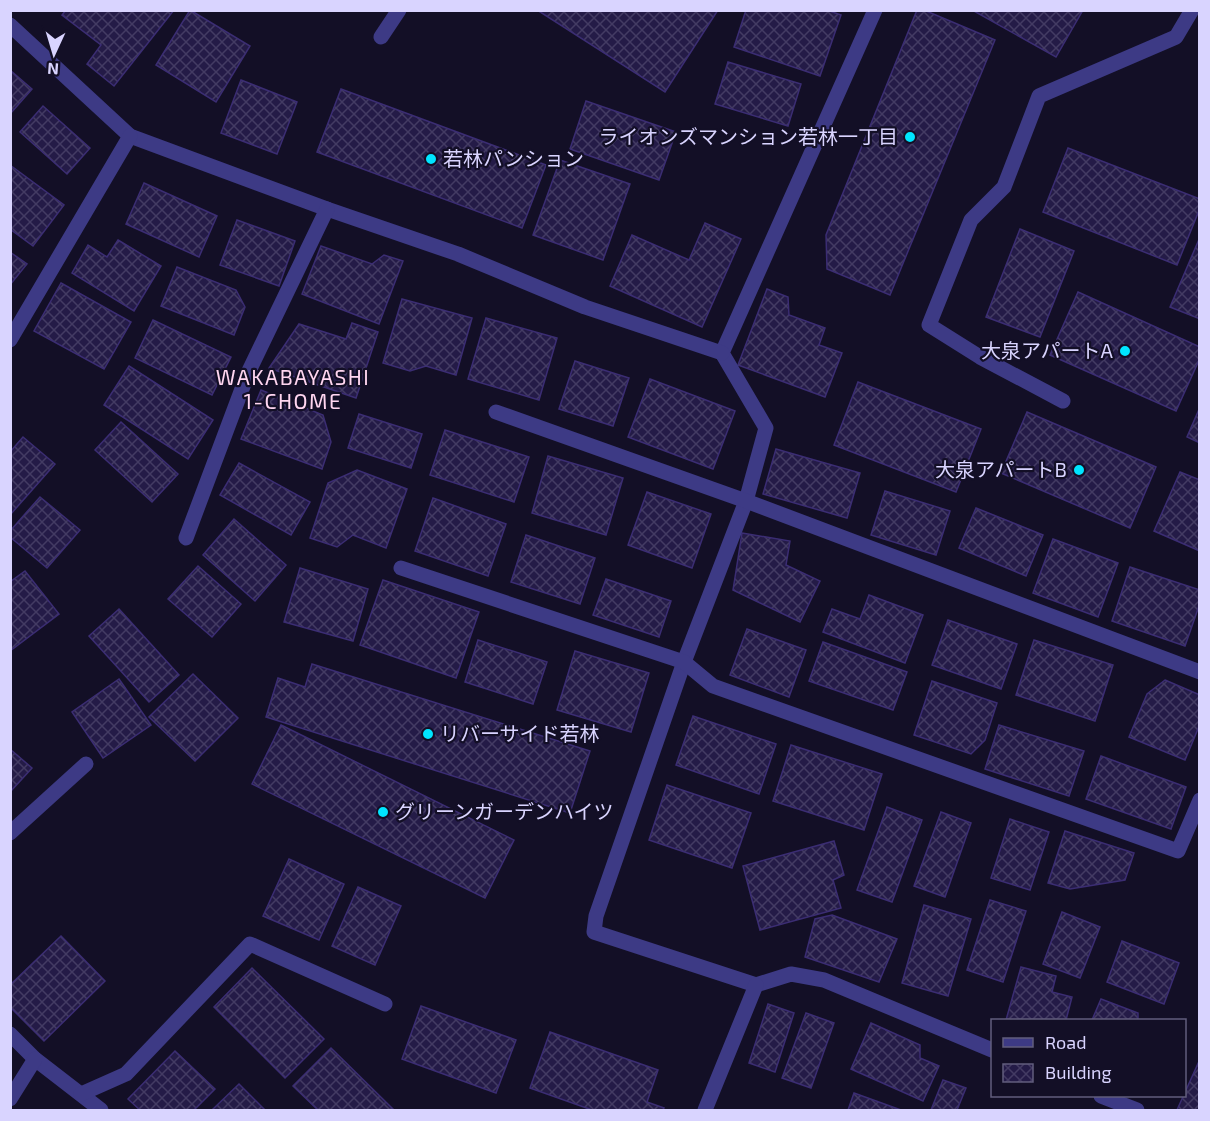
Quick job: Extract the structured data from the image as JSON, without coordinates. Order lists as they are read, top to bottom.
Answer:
{
  "districts": ["WAKABAYASHI 1-CHOME"],
  "places": [
    "ライオンズマンション若林一丁目",
    "若林パンション",
    "大泉アパートA",
    "大泉アパートB",
    "リバーサイド若林",
    "グリーンガーデンハイツ"
  ],
  "legend": ["Road", "Building"],
  "north": "bottom"
}
